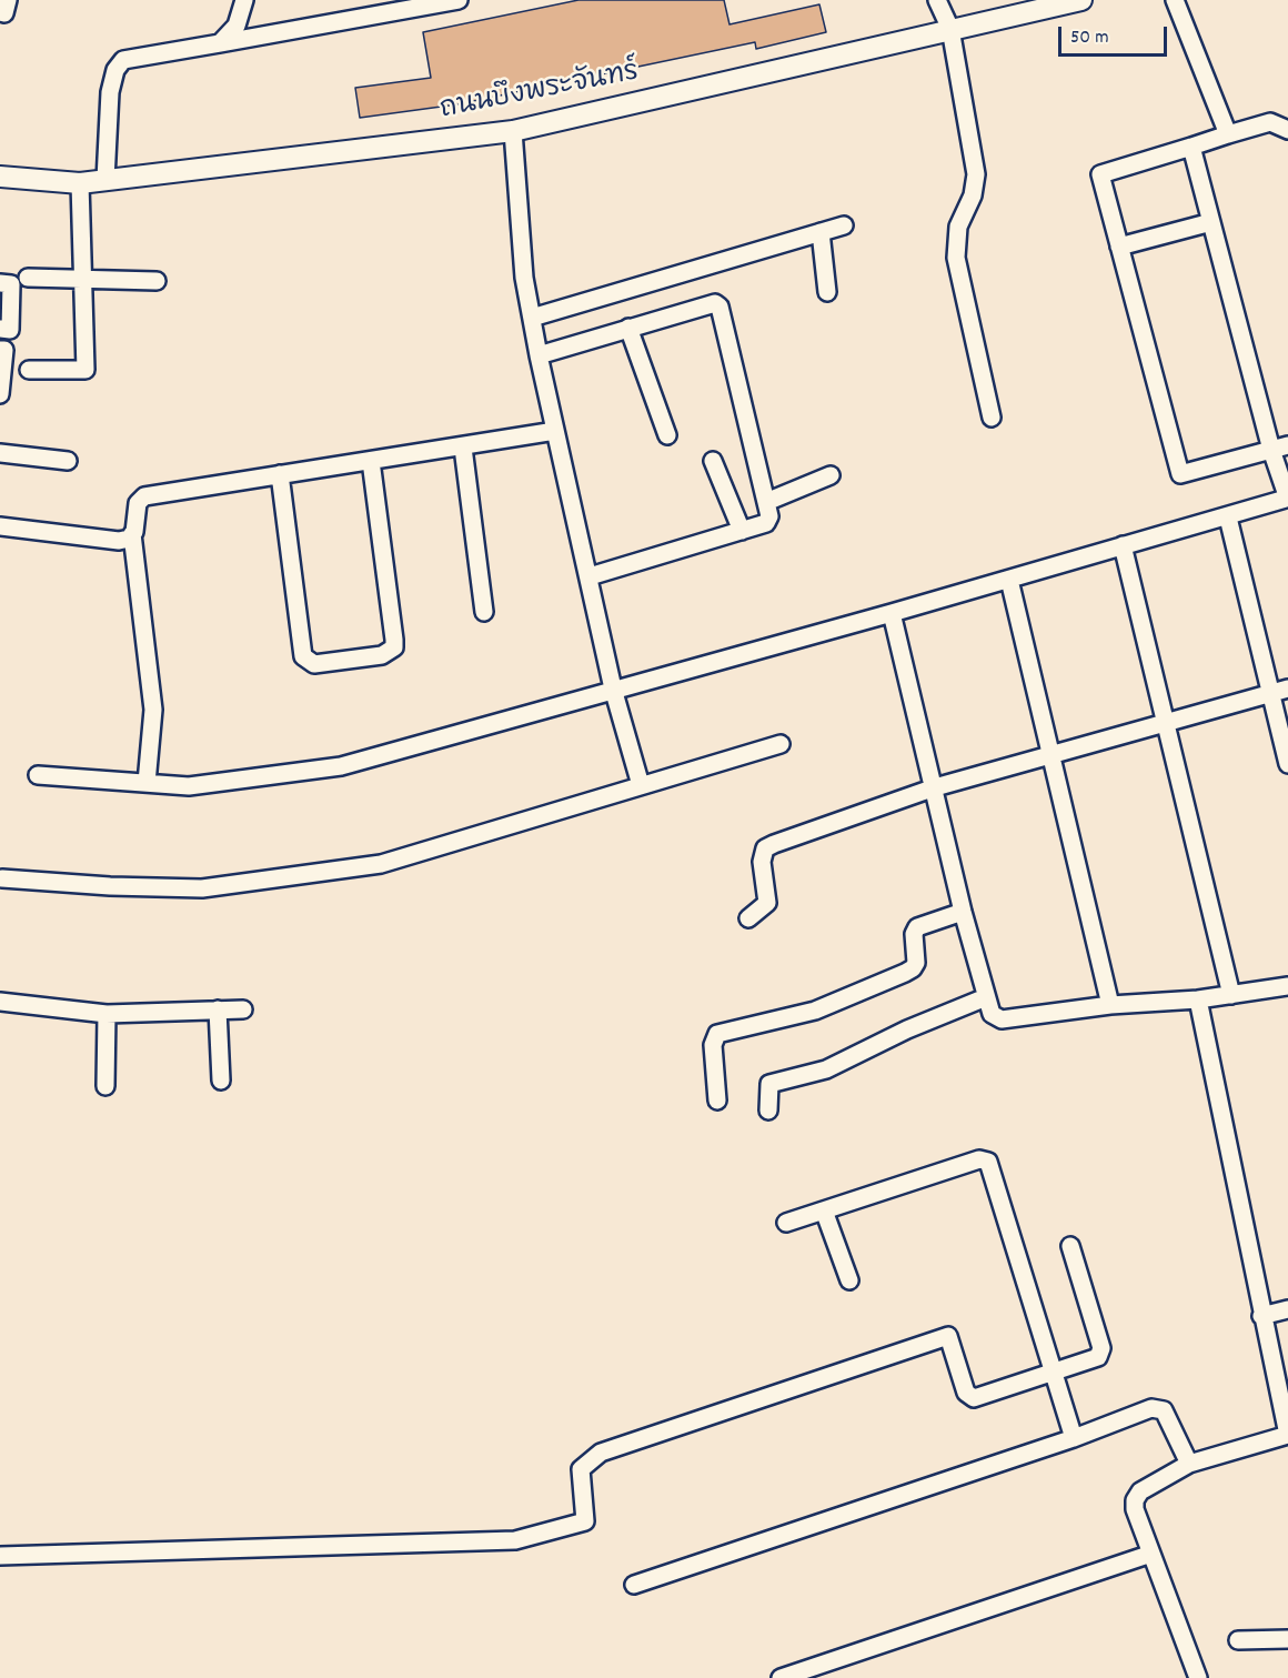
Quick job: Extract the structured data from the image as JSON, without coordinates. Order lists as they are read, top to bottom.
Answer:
{
  "streets": {
    "street": ["ถนนบึงพระจันทร์"]
  },
  "scale_bar": "50 m"
}
